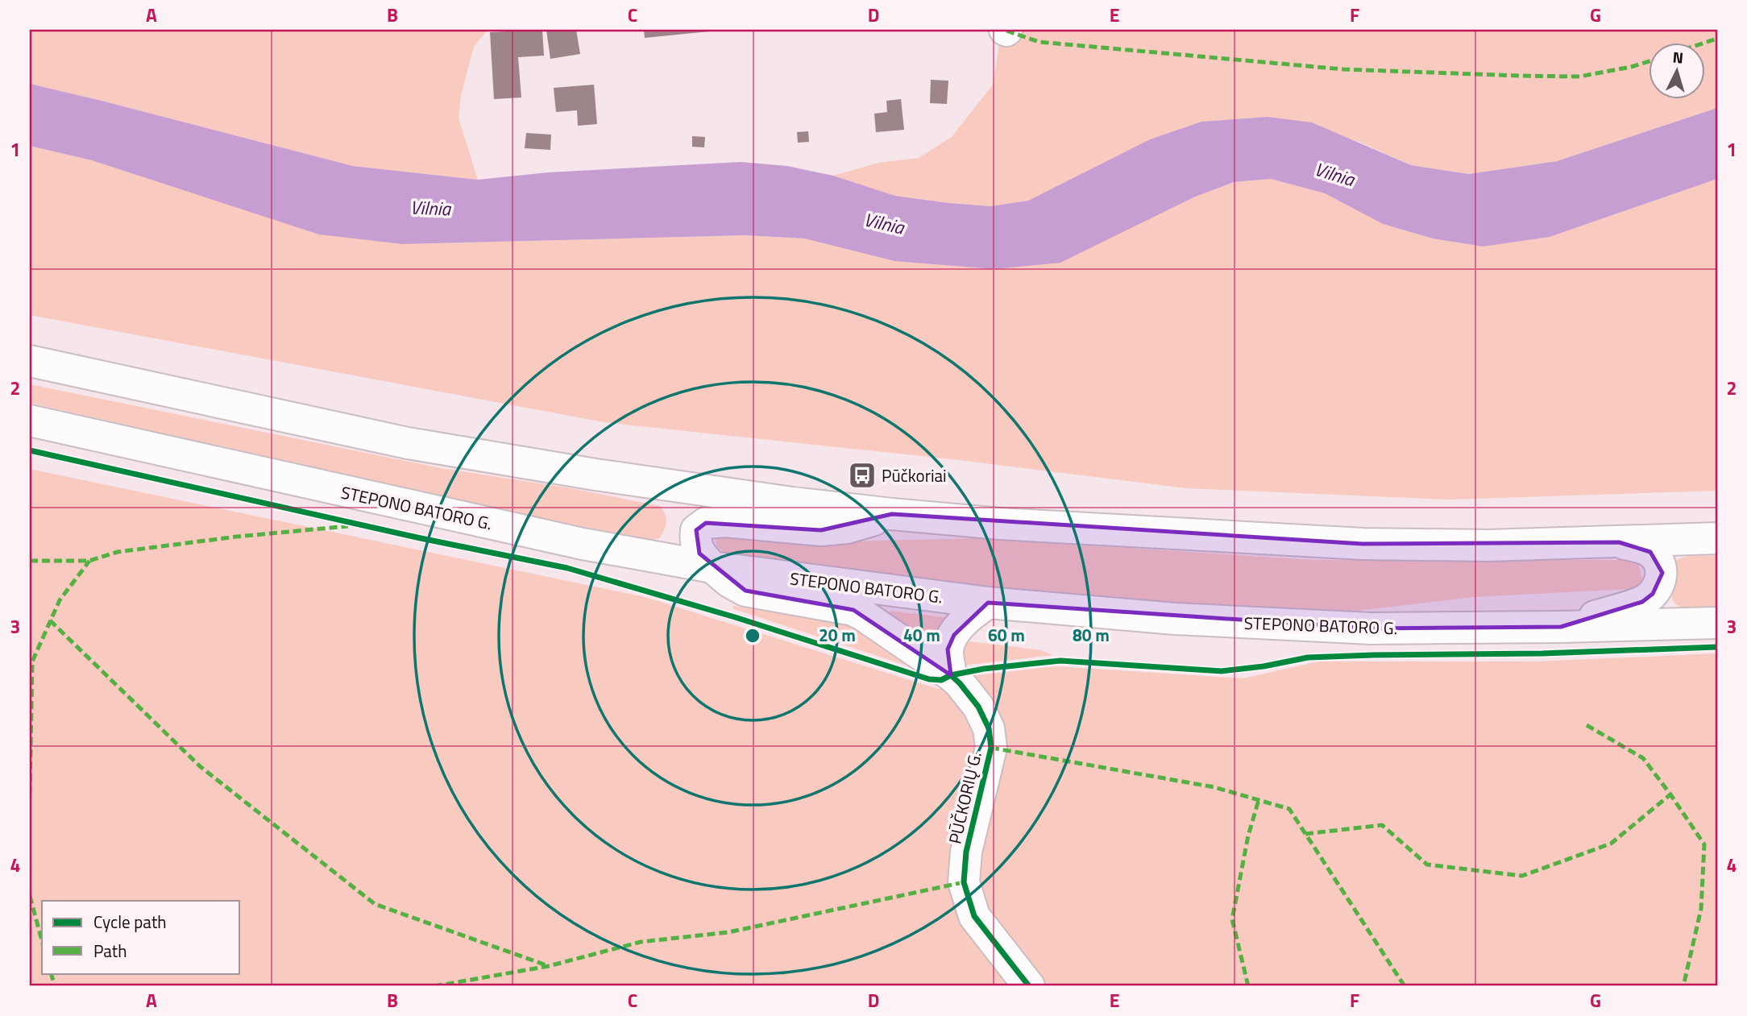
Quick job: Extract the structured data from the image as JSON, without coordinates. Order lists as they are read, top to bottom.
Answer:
{
  "streets": {
    "main road": ["STEPONO BATORO G.", "PŪČKORIŲ G."]
  },
  "crossings": [
    ["STEPONO BATORO G.", "PŪČKORIŲ G."]
  ],
  "water": ["Vilnia"],
  "places": {
    "bus stop": ["Pūčkoriai"]
  },
  "legend": ["Cycle path", "Path"],
  "north": "top",
  "grid": {
    "columns": [
      "A",
      "B",
      "C",
      "D",
      "E",
      "F",
      "G"
    ],
    "rows": [
      "1",
      "2",
      "3",
      "4"
    ]
  },
  "rings": [
    "20 m",
    "40 m",
    "60 m",
    "80 m"
  ]
}
